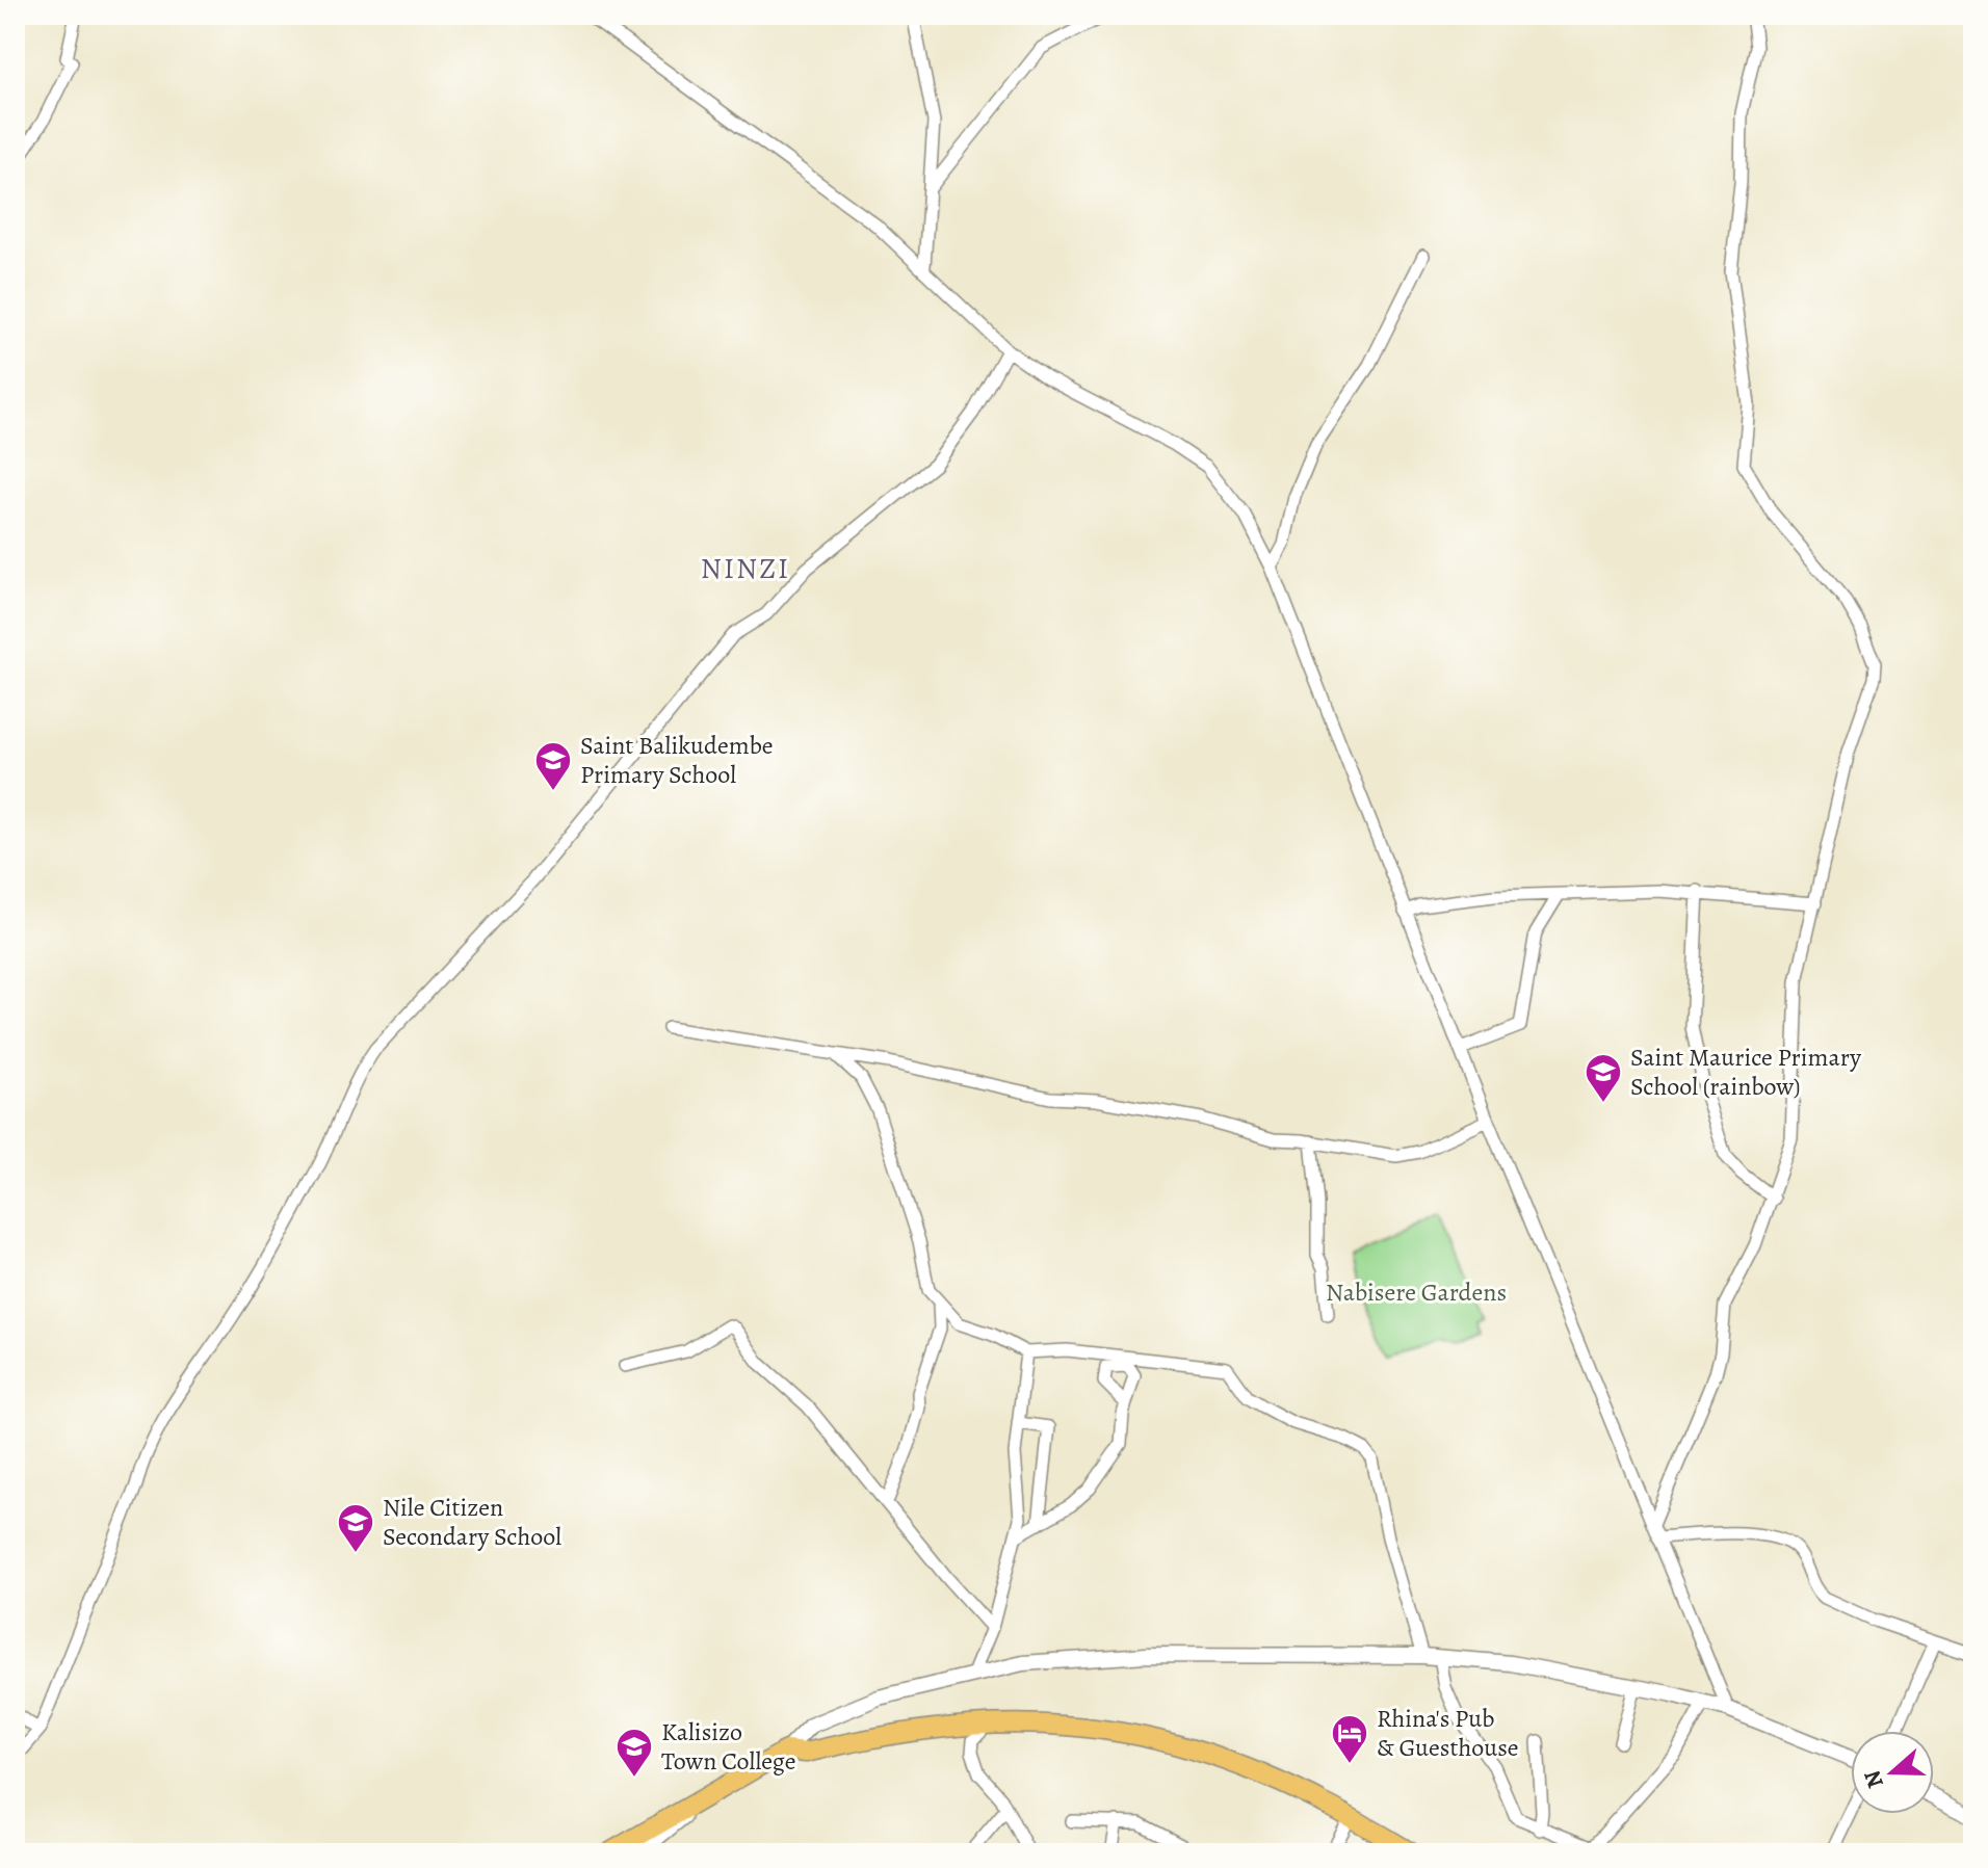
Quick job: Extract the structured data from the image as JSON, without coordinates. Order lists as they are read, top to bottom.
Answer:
{
  "districts": ["NINZI"],
  "parks": ["Nabisere Gardens"],
  "places": {
    "school or university": [
      "Saint Balikudembe Primary School",
      "Saint Maurice Primary School (rainbow)",
      "Nile Citizen Secondary School",
      "Kalisizo Town College"
    ],
    "hotel": ["Rhina's Pub & Guesthouse"]
  },
  "north": "left"
}
